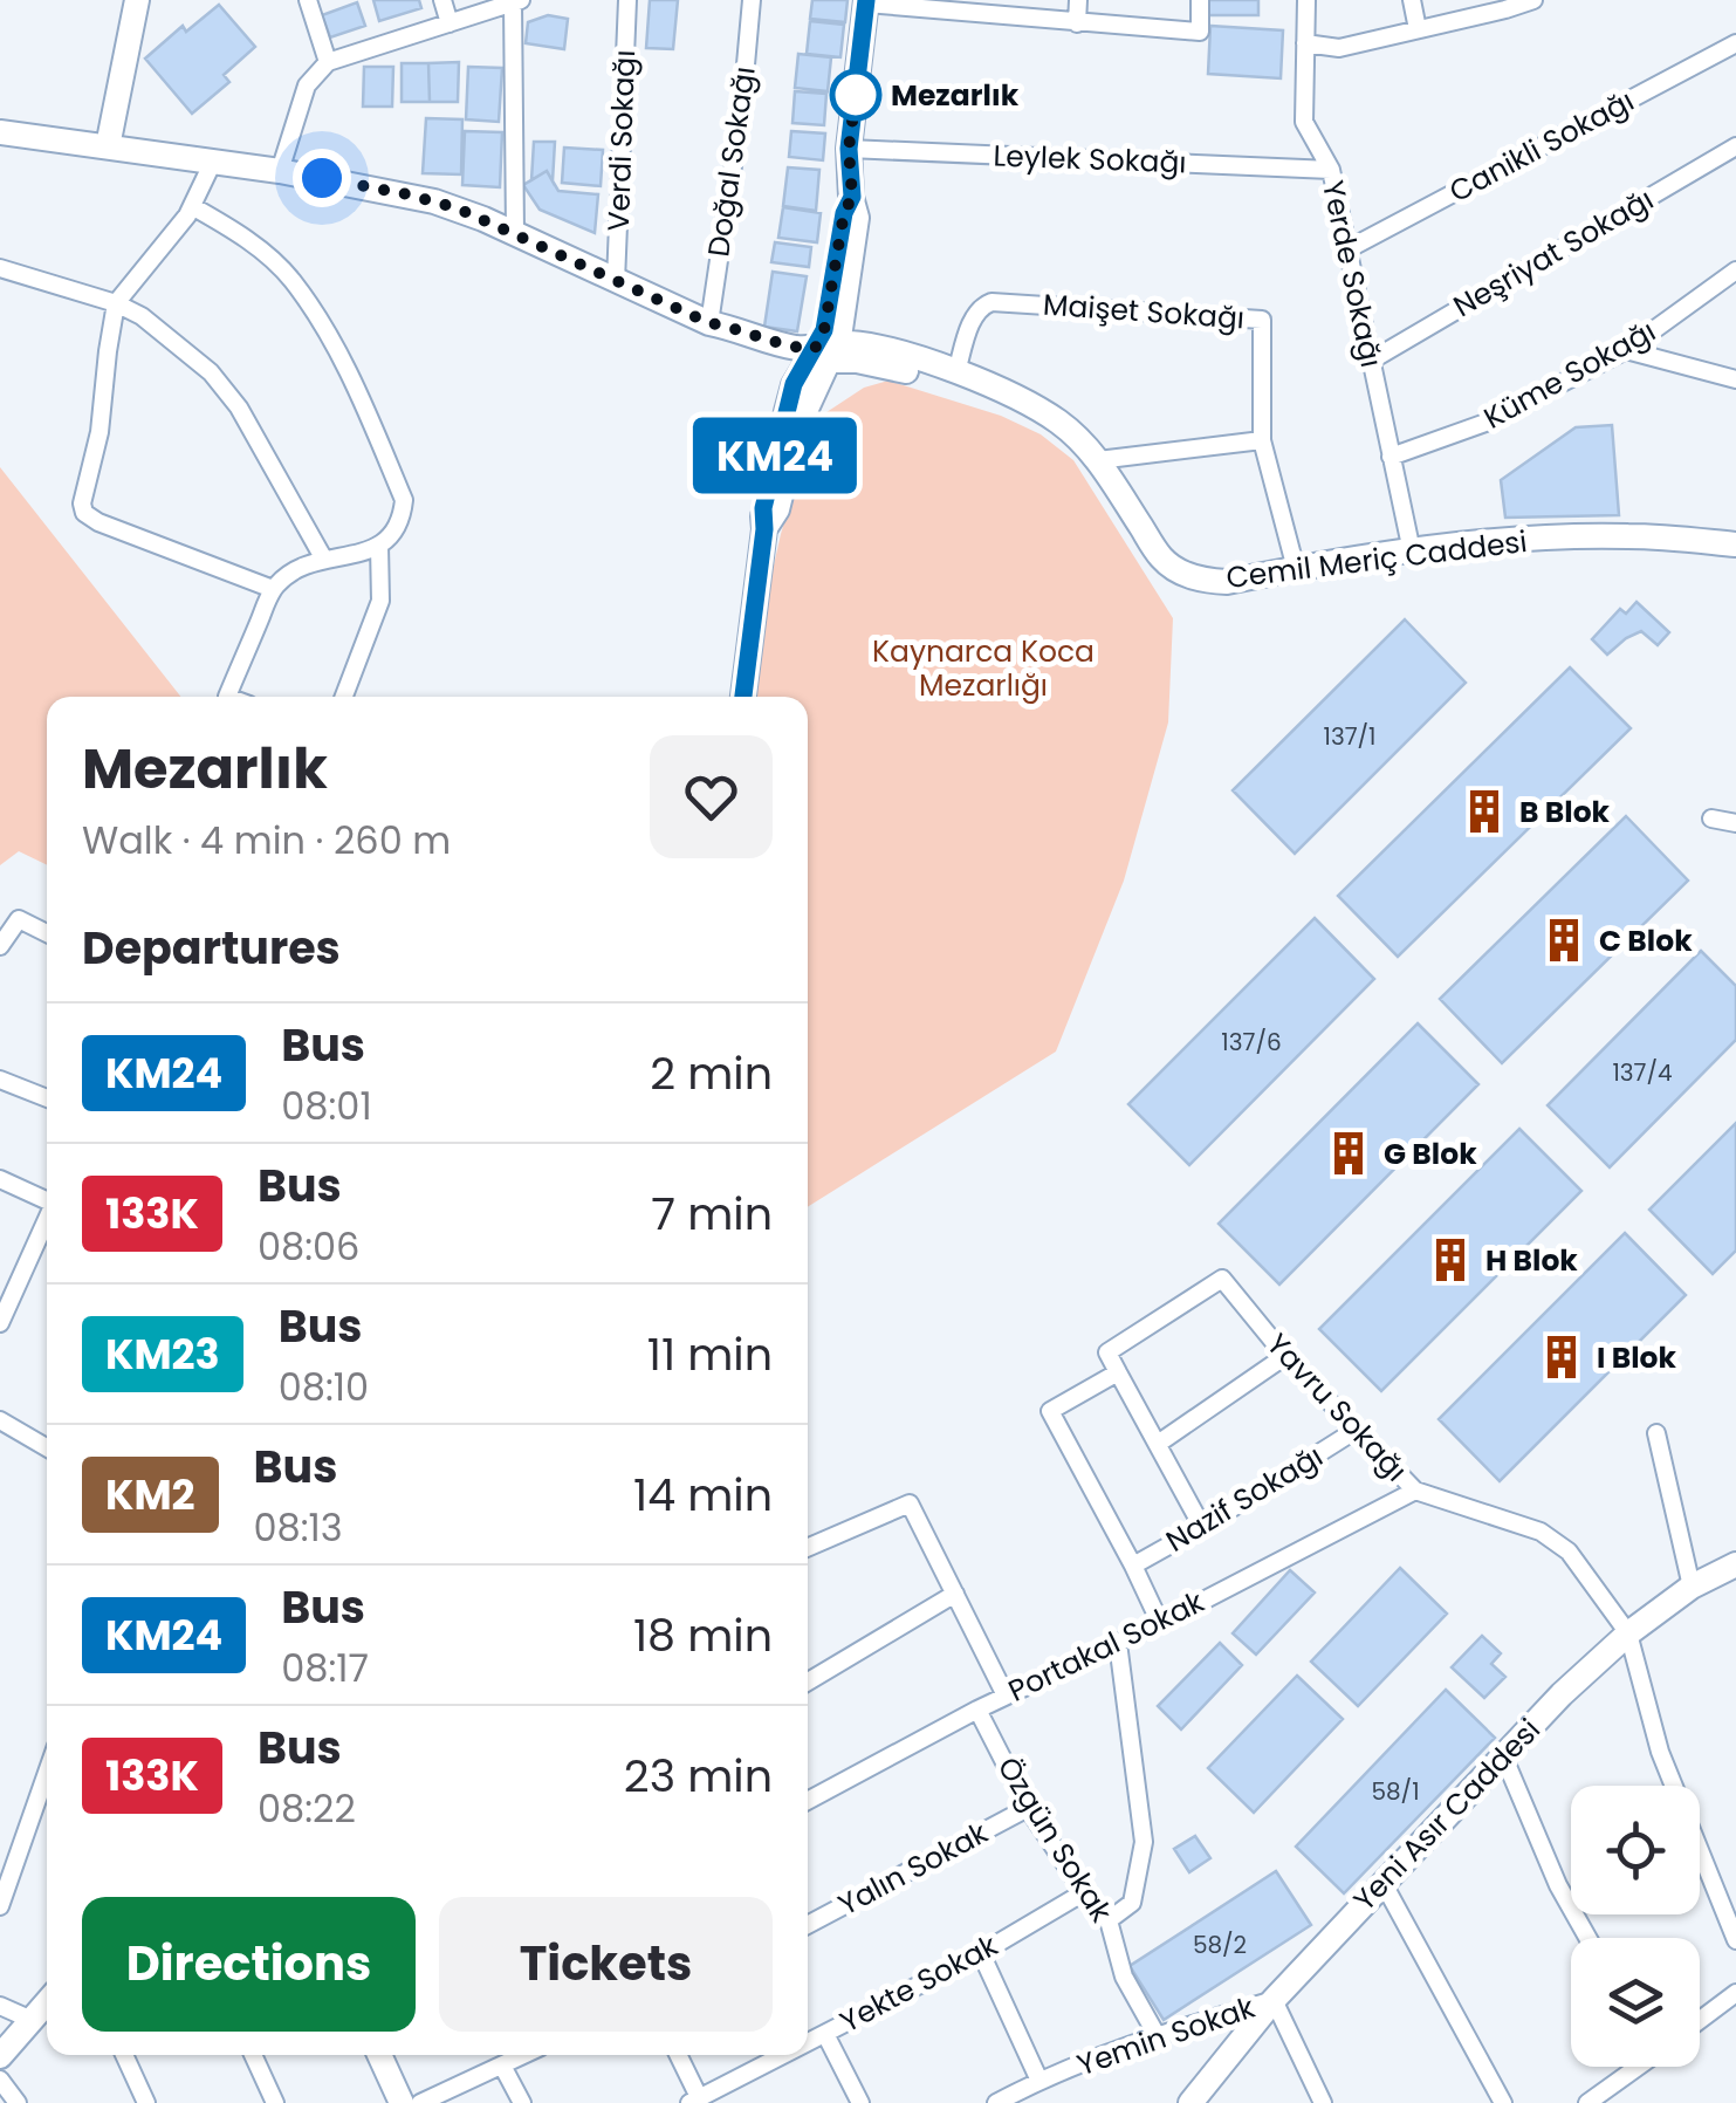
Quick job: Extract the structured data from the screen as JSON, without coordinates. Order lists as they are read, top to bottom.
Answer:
{
  "streets": {
    "street": [
      "Verdi Sokağı",
      "Canikli Sokağı",
      "Leylek Sokağı",
      "Doğal Sokağı",
      "Neşriyat Sokağı",
      "Yerde Sokağı",
      "Maişet Sokağı",
      "Küme Sokağı",
      "Cemil Meriç Caddesi",
      "Yavru Sokağı",
      "Nazif Sokağı",
      "Portakal Sokak",
      "Yeni Asır Caddesi",
      "Özgün Sokak",
      "Yalın Sokak",
      "Yekte Sokak",
      "Yemin Sokak"
    ]
  },
  "crossings": [
    ["Verdi Sokağı", "Cemil Meriç Caddesi"],
    ["Canikli Sokağı", "Yerde Sokağı"],
    ["Leylek Sokağı", "Yerde Sokağı"],
    ["Doğal Sokağı", "Cemil Meriç Caddesi"],
    ["Neşriyat Sokağı", "Yerde Sokağı"],
    ["Yerde Sokağı", "Küme Sokağı"],
    ["Yerde Sokağı", "Cemil Meriç Caddesi"],
    ["Maişet Sokağı", "Cemil Meriç Caddesi"],
    ["Yavru Sokağı", "Nazif Sokağı"],
    ["Yavru Sokağı", "Portakal Sokak"],
    ["Yavru Sokağı", "Yeni Asır Caddesi"],
    ["Portakal Sokak", "Özgün Sokak"],
    ["Yeni Asır Caddesi", "Yemin Sokak"],
    ["Özgün Sokak", "Yalın Sokak"],
    ["Özgün Sokak", "Yekte Sokak"],
    ["Özgün Sokak", "Yemin Sokak"]
  ],
  "parks": ["Kaynarca Koca Mezarlığı"],
  "places": {
    "other": ["Mezarlık"],
    "building": [
      "B Blok",
      "C Blok",
      "G Blok",
      "H Blok",
      "I Blok"
    ]
  },
  "lines": ["bus line KM24"],
  "house_numbers": [
    "137/1",
    "137/6",
    "137/4",
    "58/1",
    "58/2"
  ],
  "page": {
    "on_map": "KM24",
    "heading": [
      ["Mezarlık", "Walk · 4 min · 260 m"],
      "Departures"
    ],
    "list": [
      {
        "mark": "KM24",
        "name": "Bus",
        "note": "08:01",
        "value": "2 min"
      },
      {
        "mark": "133K",
        "name": "Bus",
        "note": "08:06",
        "value": "7 min"
      },
      {
        "mark": "KM23",
        "name": "Bus",
        "note": "08:10",
        "value": "11 min"
      },
      {
        "mark": "KM2",
        "name": "Bus",
        "note": "08:13",
        "value": "14 min"
      },
      {
        "mark": "KM24",
        "name": "Bus",
        "note": "08:17",
        "value": "18 min"
      },
      {
        "mark": "133K",
        "name": "Bus",
        "note": "08:22",
        "value": "23 min"
      }
    ],
    "buttons": ["Directions", "Tickets"]
  }
}
